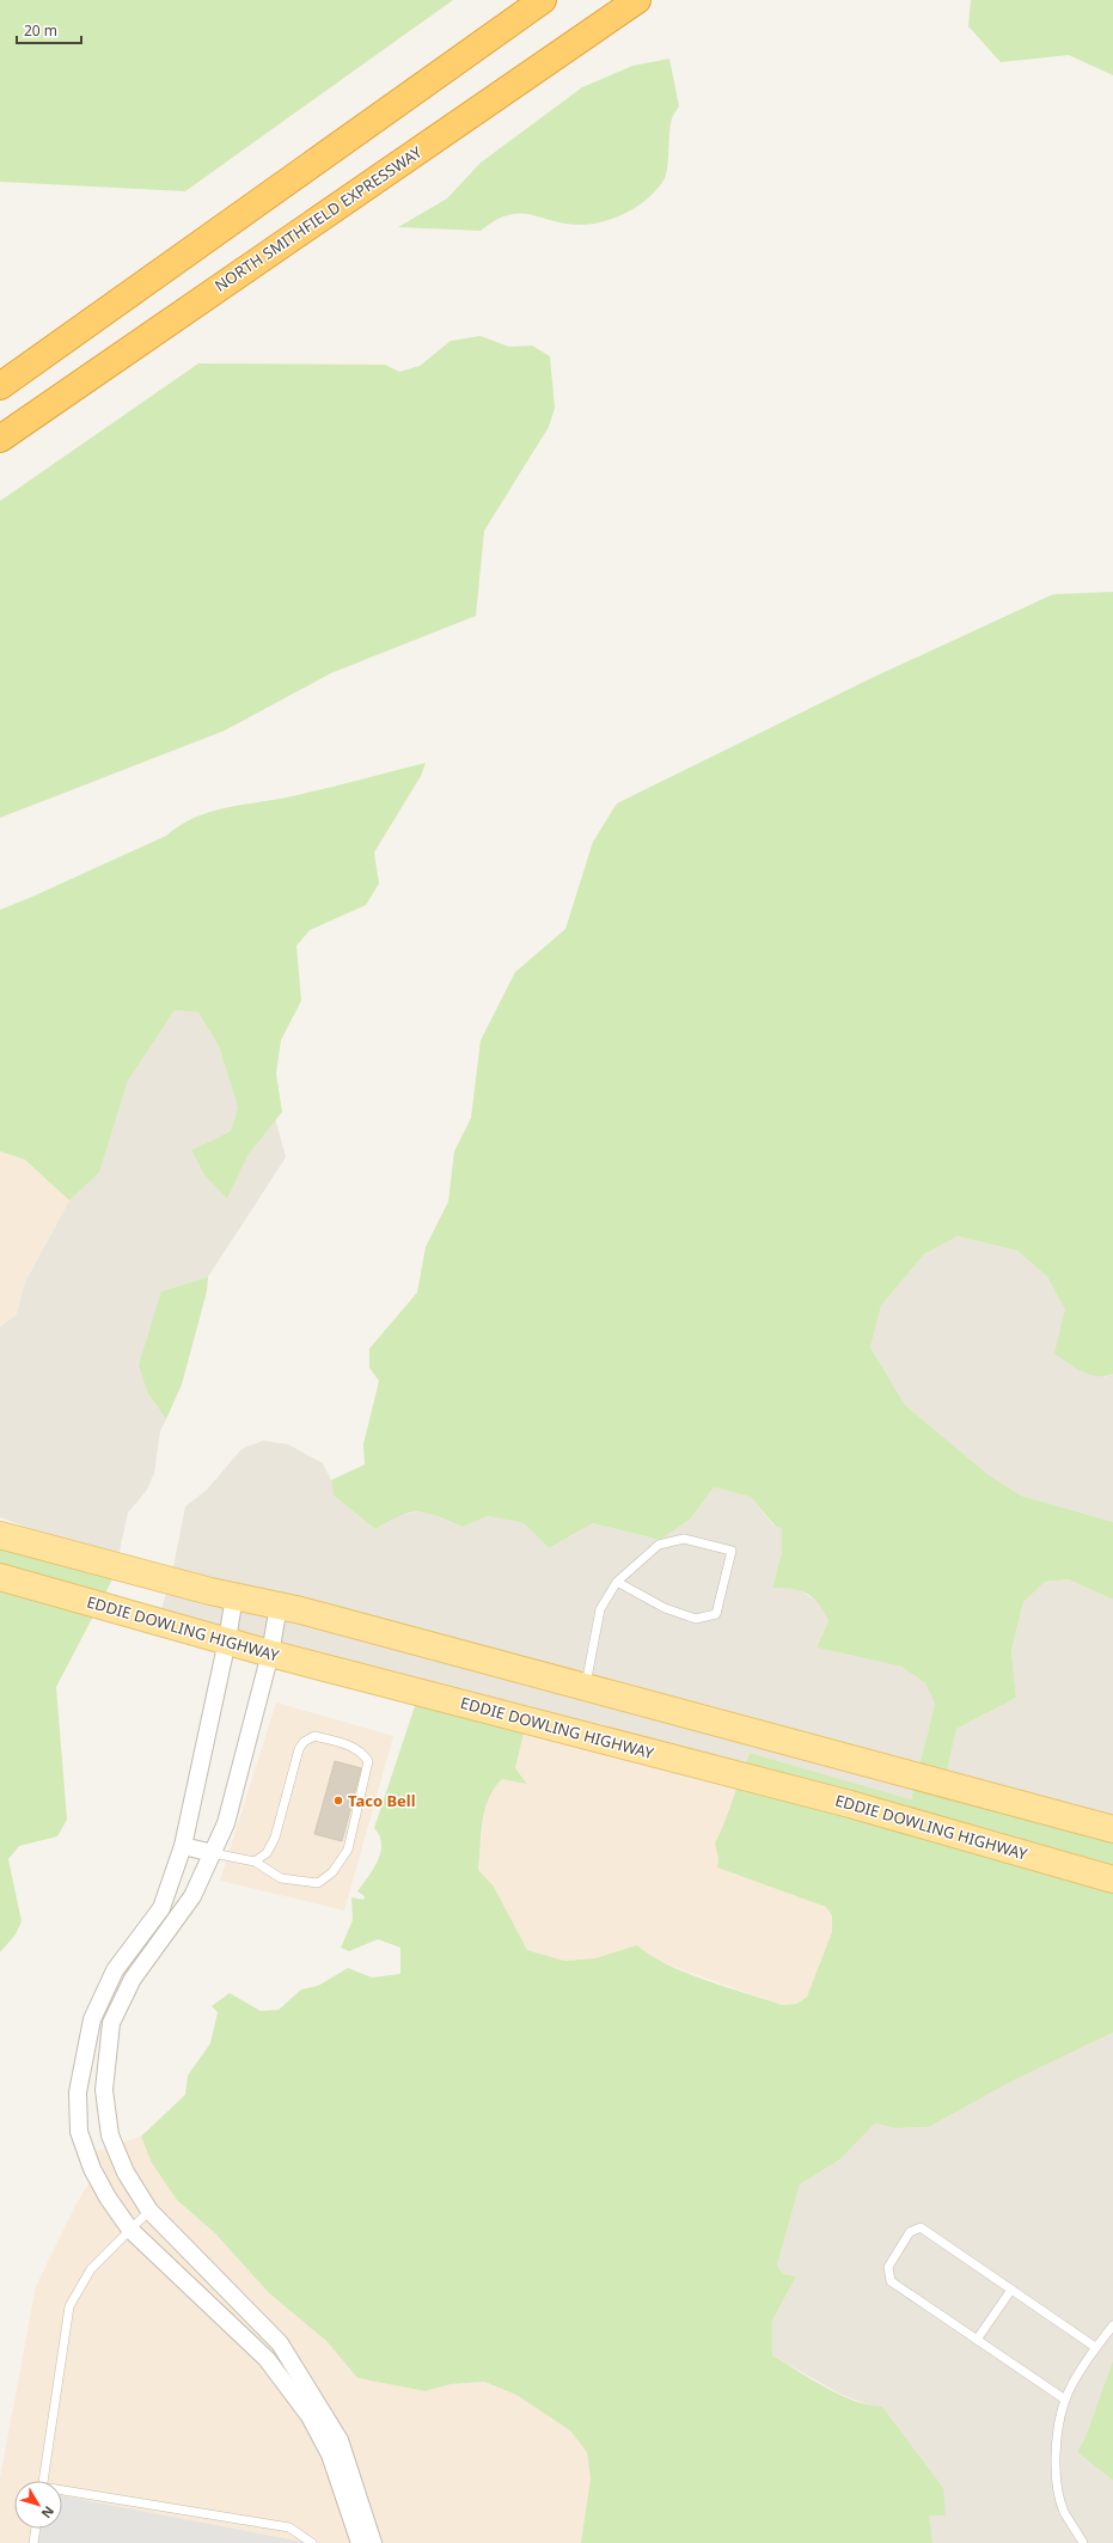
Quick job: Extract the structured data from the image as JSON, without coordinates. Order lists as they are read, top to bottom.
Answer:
{
  "streets": {
    "highway": ["NORTH SMITHFIELD EXPRESSWAY"],
    "main road": ["EDDIE DOWLING HIGHWAY"]
  },
  "places": ["Taco Bell"],
  "scale_bar": "20 m",
  "north": "bottom right"
}
